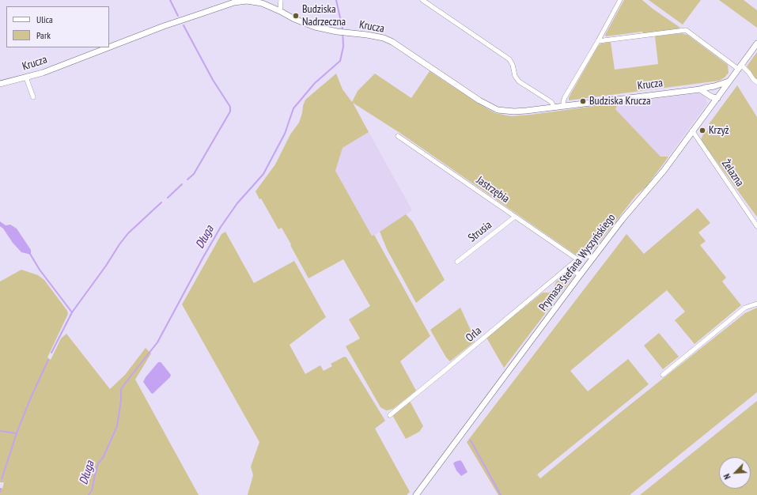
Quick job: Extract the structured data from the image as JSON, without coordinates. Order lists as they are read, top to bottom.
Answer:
{
  "streets": {
    "street": [
      "Krucza",
      "Żelazna",
      "Jastrzębia",
      "Strusia",
      "Prymasa Stefana Wyszyńskiego",
      "Orla"
    ]
  },
  "crossings": [
    ["Krucza", "Prymasa Stefana Wyszyńskiego"],
    ["Żelazna", "Prymasa Stefana Wyszyńskiego"],
    ["Jastrzębia", "Strusia"],
    ["Jastrzębia", "Orla"]
  ],
  "water": ["Długa"],
  "places": ["Budziska Nadrzeczna", "Budziska Krucza", "Krzyż"],
  "legend": ["Ulica", "Park"],
  "north": "bottom left"
}
